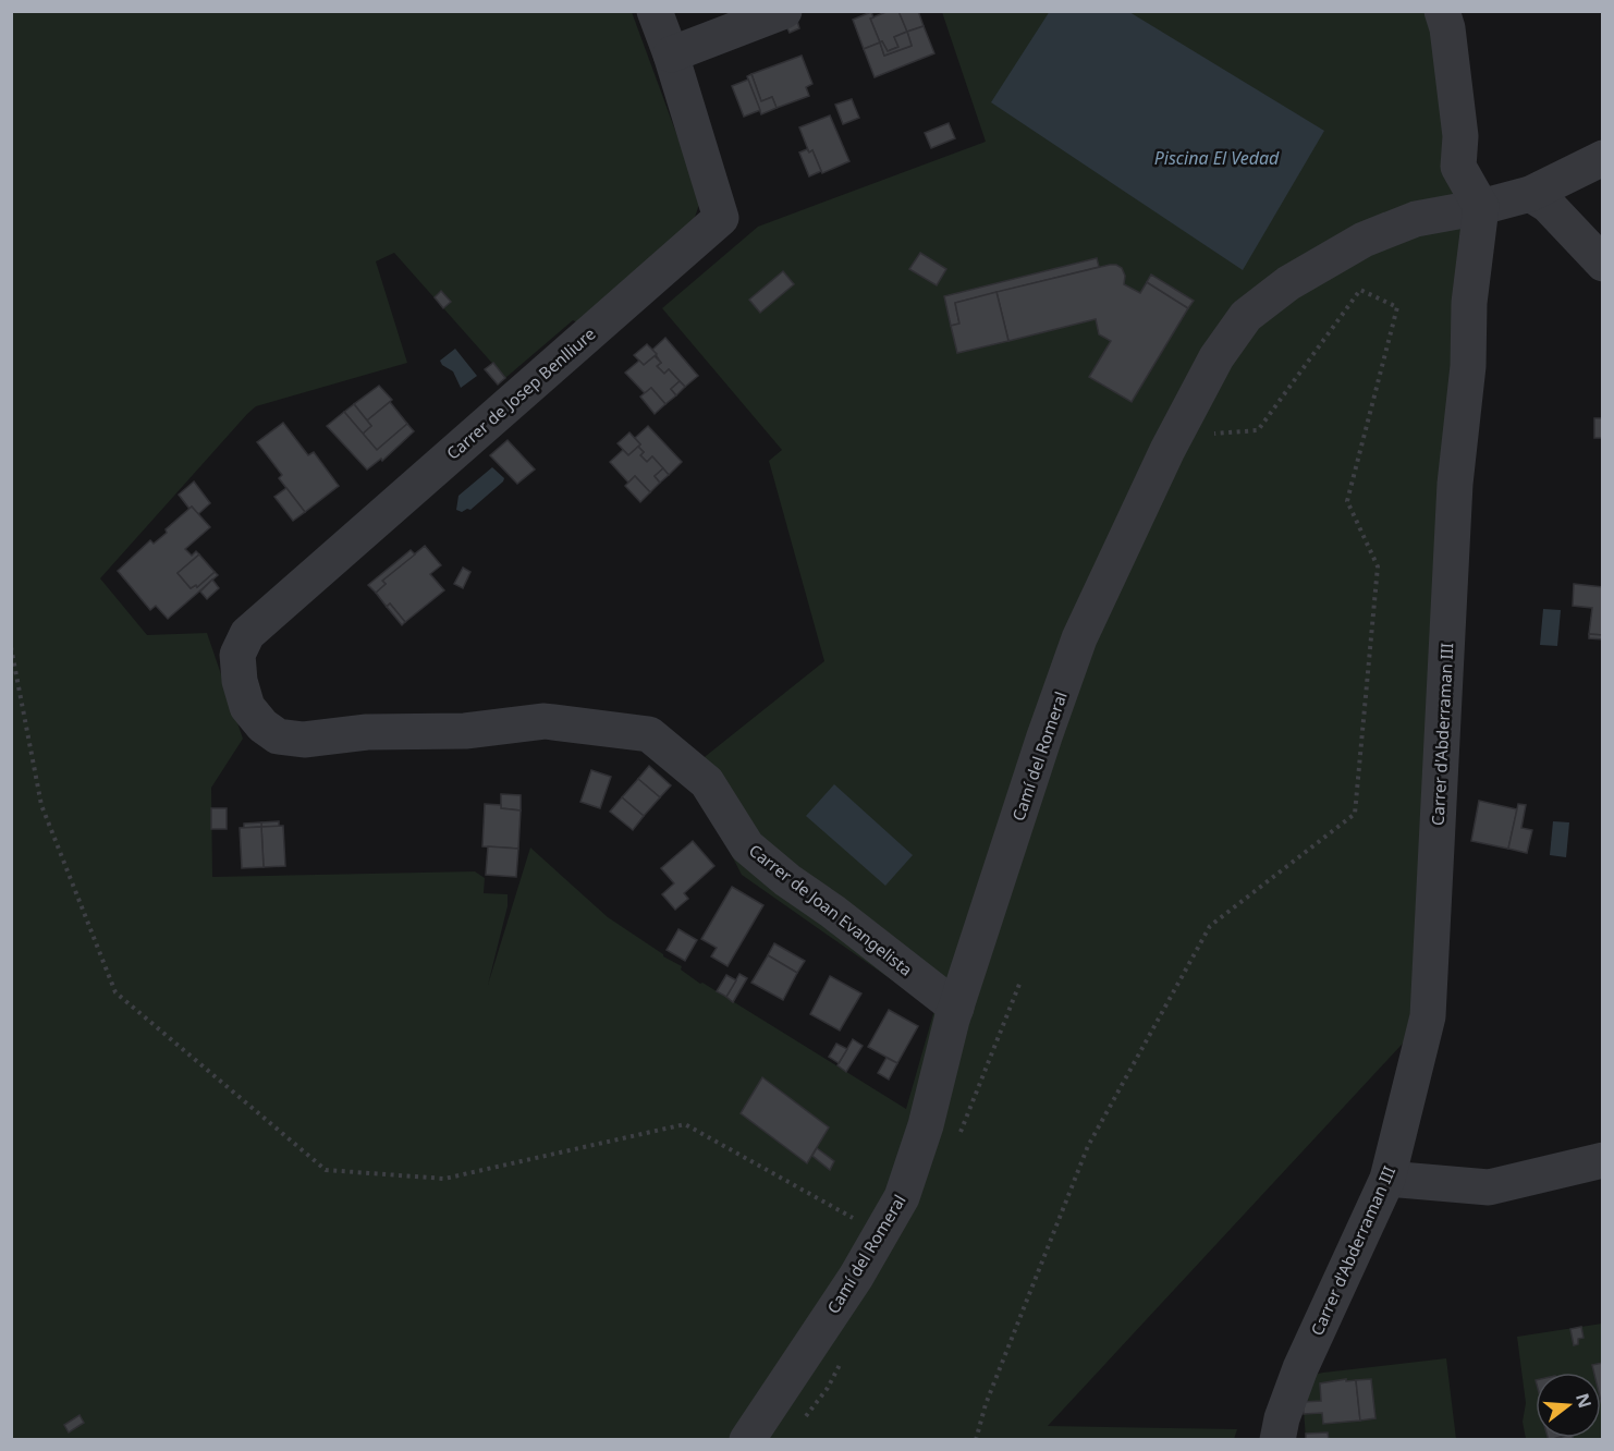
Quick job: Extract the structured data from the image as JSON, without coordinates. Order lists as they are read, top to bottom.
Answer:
{
  "streets": {
    "street": [
      "Carrer de Josep Benlliure",
      "Carrer d'Abderraman III",
      "Camí del Romeral",
      "Carrer de Joan Evangelista"
    ]
  },
  "crossings": [
    ["Carrer de Josep Benlliure", "Carrer de Joan Evangelista"],
    ["Carrer d'Abderraman III", "Camí del Romeral"],
    ["Camí del Romeral", "Carrer de Joan Evangelista"]
  ],
  "water": ["Piscina El Vedad"],
  "north": "right"
}
